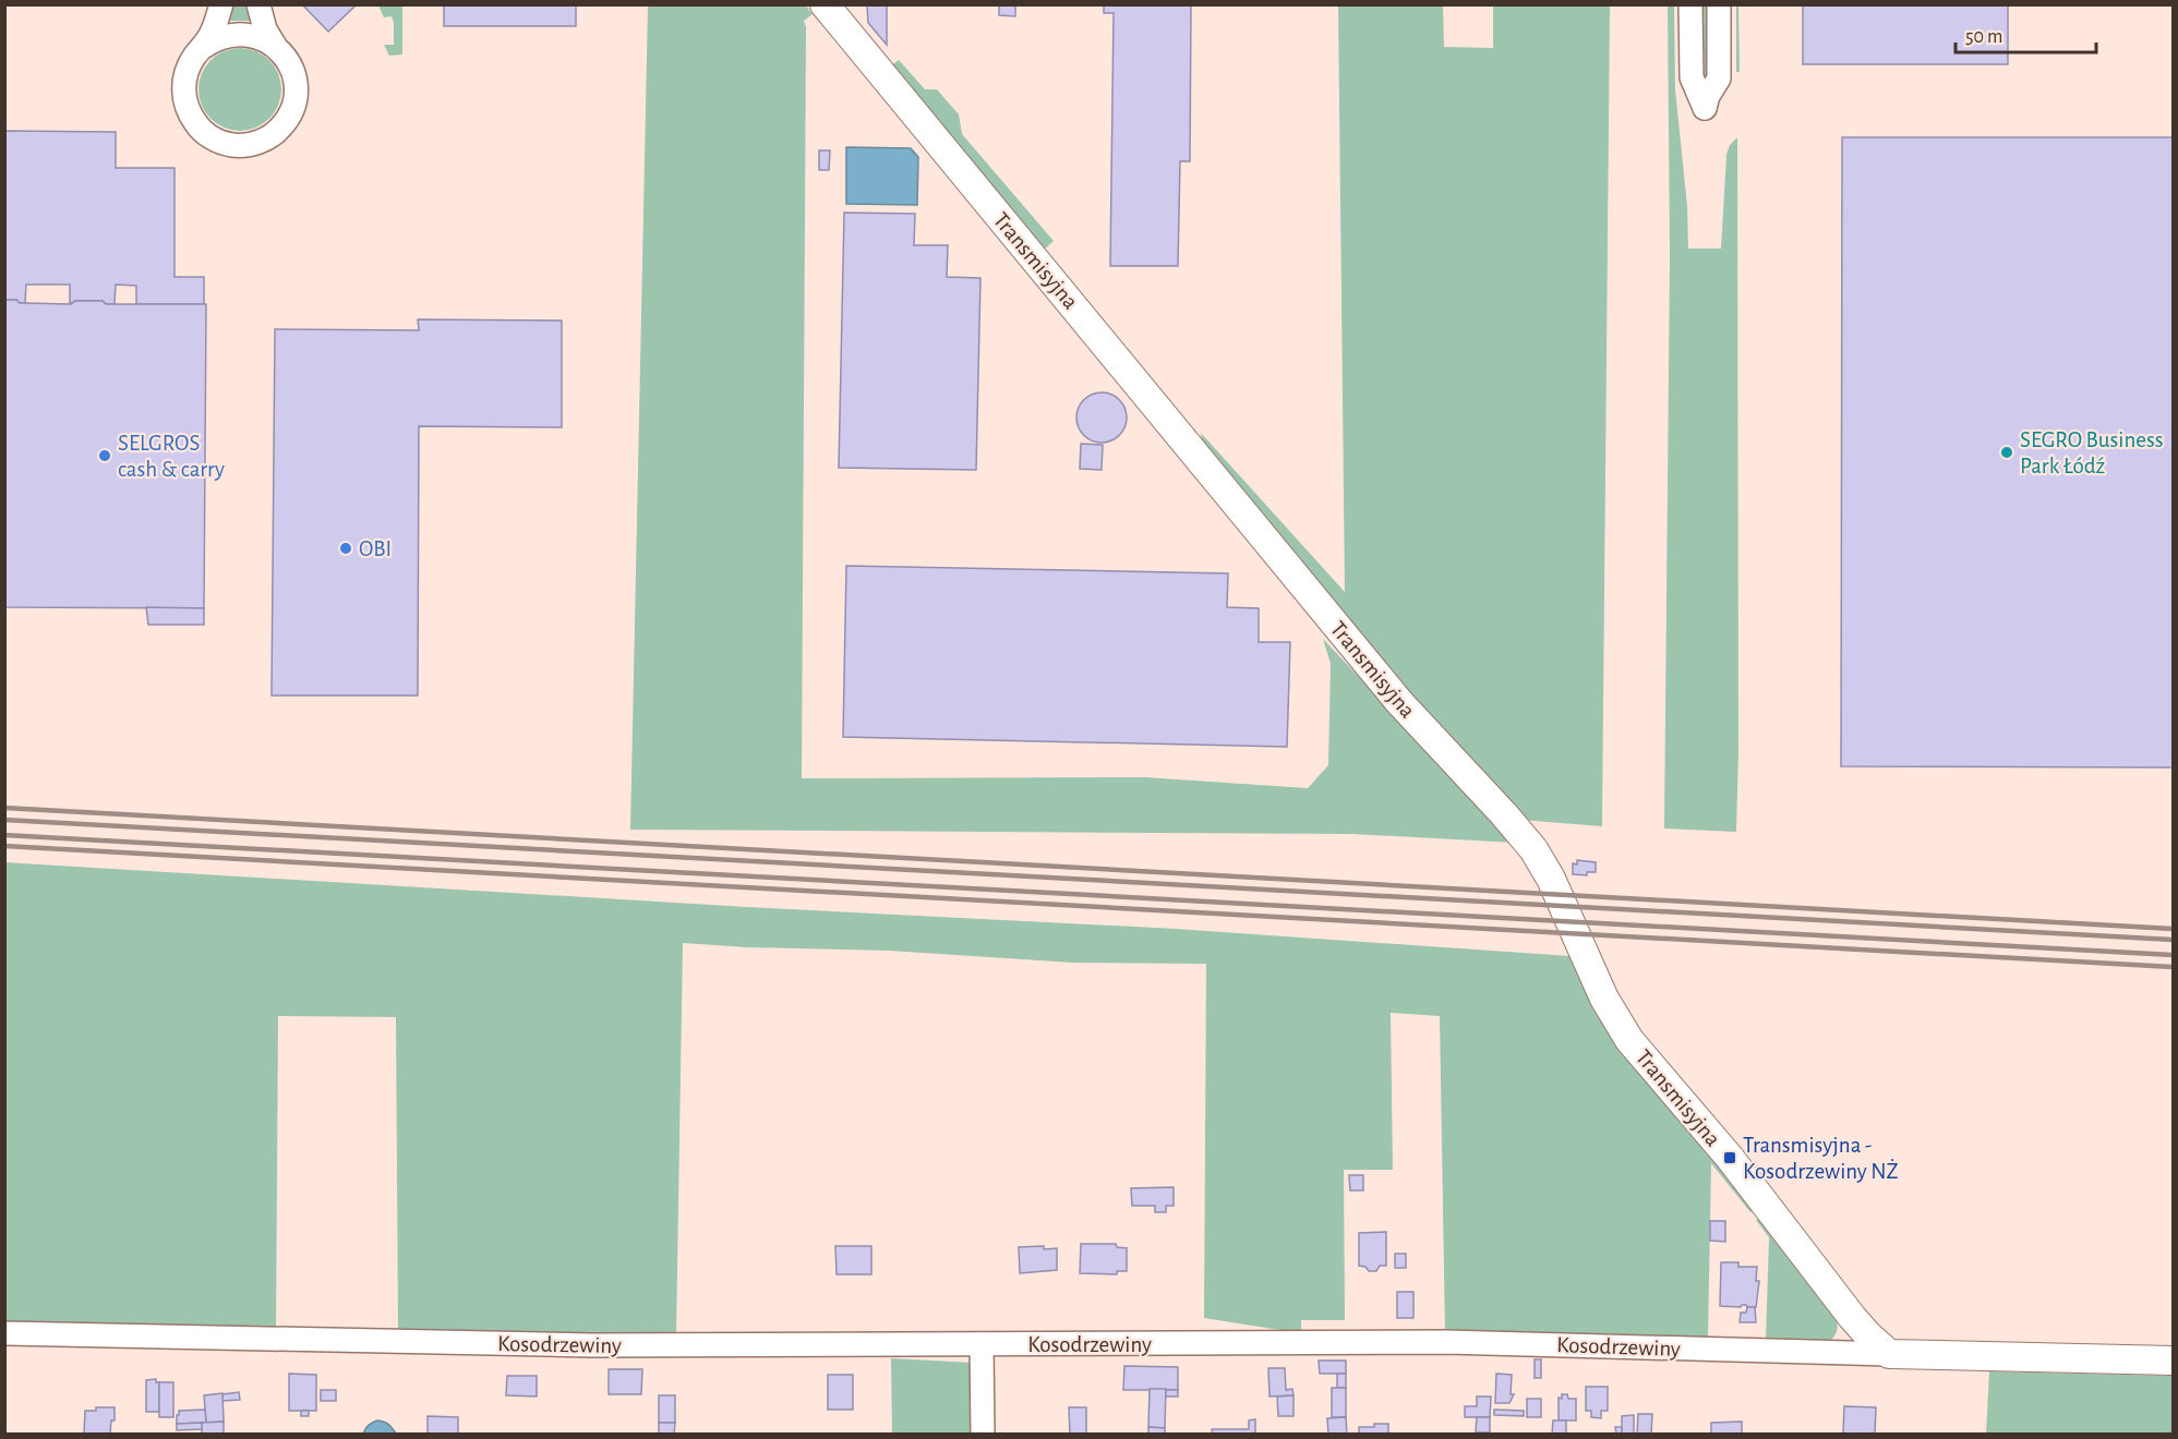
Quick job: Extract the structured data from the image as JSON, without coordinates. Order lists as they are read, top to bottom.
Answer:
{
  "streets": {
    "street": ["Transmisyjna", "Kosodrzewiny"]
  },
  "crossings": [
    ["Transmisyjna", "Kosodrzewiny"]
  ],
  "places": {
    "other": ["SEGRO Business Park Łódź", "SELGROS cash & carry", "OBI"],
    "transit": ["Transmisyjna - Kosodrzewiny NŻ"]
  },
  "scale_bar": "50 m"
}
